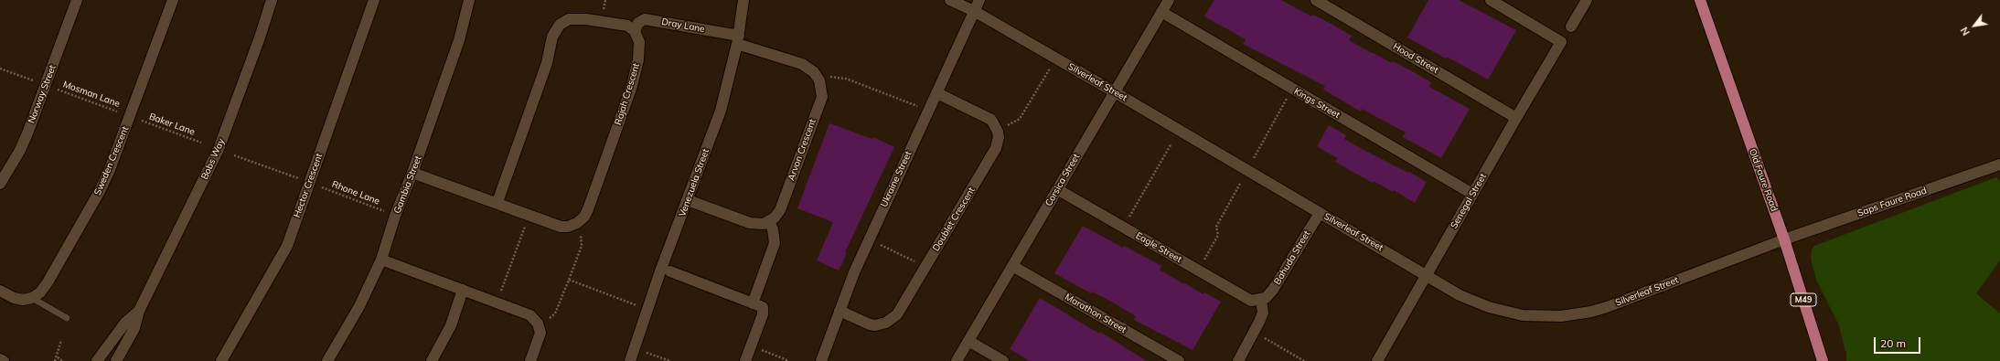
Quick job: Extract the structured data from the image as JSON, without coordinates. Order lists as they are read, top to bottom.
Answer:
{
  "streets": {
    "main road": ["Old Faure Road", "M49"],
    "street": [
      "Dray Lane",
      "Hood Street",
      "Silverleaf Street",
      "Norway Street",
      "Rajah Crescent",
      "Kings Street",
      "Arvon Crescent",
      "Bobs Way",
      "Sweden Crescent",
      "Ukraine Street",
      "Corsica Street",
      "Venezuela Street",
      "Gambia Street",
      "Hector Crescent",
      "Senegal Street",
      "Saps Faure Road",
      "Doublet Crescent",
      "Eagle Street",
      "Bahuda Street",
      "Marathon Street"
    ],
    "path": ["Mosman Lane", "Baker Lane", "Rhone Lane"]
  },
  "crossings": [
    ["Dray Lane", "Rajah Crescent"],
    ["Dray Lane", "Arvon Crescent"],
    ["Dray Lane", "Venezuela Street"],
    ["Hood Street", "Senegal Street"],
    ["Silverleaf Street", "Ukraine Street"],
    ["Silverleaf Street", "Corsica Street"],
    ["Silverleaf Street", "Old Faure Road"],
    ["Silverleaf Street", "Senegal Street"],
    ["Silverleaf Street", "Saps Faure Road"],
    ["Silverleaf Street", "Bahuda Street"],
    ["Rajah Crescent", "Gambia Street"],
    ["Kings Street", "Corsica Street"],
    ["Kings Street", "Senegal Street"],
    ["Arvon Crescent", "Venezuela Street"],
    ["Ukraine Street", "Doublet Crescent"],
    ["Corsica Street", "Eagle Street"],
    ["Corsica Street", "Marathon Street"],
    ["Old Faure Road", "Saps Faure Road"],
    ["Eagle Street", "Bahuda Street"]
  ],
  "scale_bar": "20 m",
  "north": "bottom left"
}
